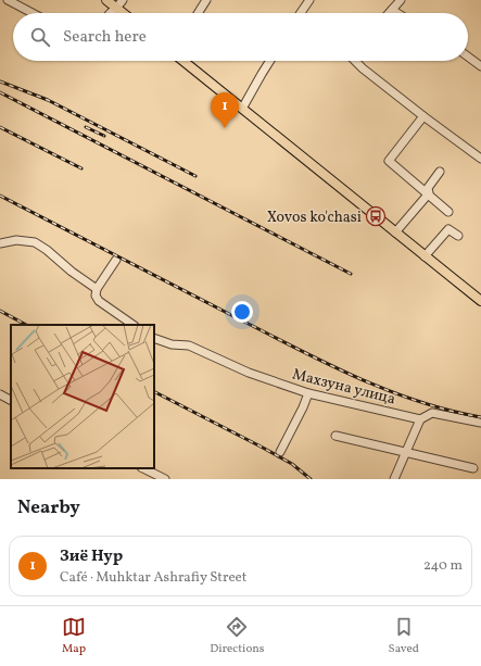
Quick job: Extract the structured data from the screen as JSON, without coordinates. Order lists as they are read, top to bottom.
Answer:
{
  "streets": {
    "street": ["Махзуна улица"]
  },
  "places": {
    "bus stop": ["Xovos ko'chasi"]
  },
  "page": {
    "search": "Search here",
    "pins": "1",
    "heading": "Nearby",
    "list": [
      {
        "mark": "1",
        "name": "Зиё Нур",
        "note": "Café · Muhktar Ashrafiy Street",
        "value": "240 m"
      }
    ],
    "nav": ["Map", "Directions", "Saved"]
  }
}
